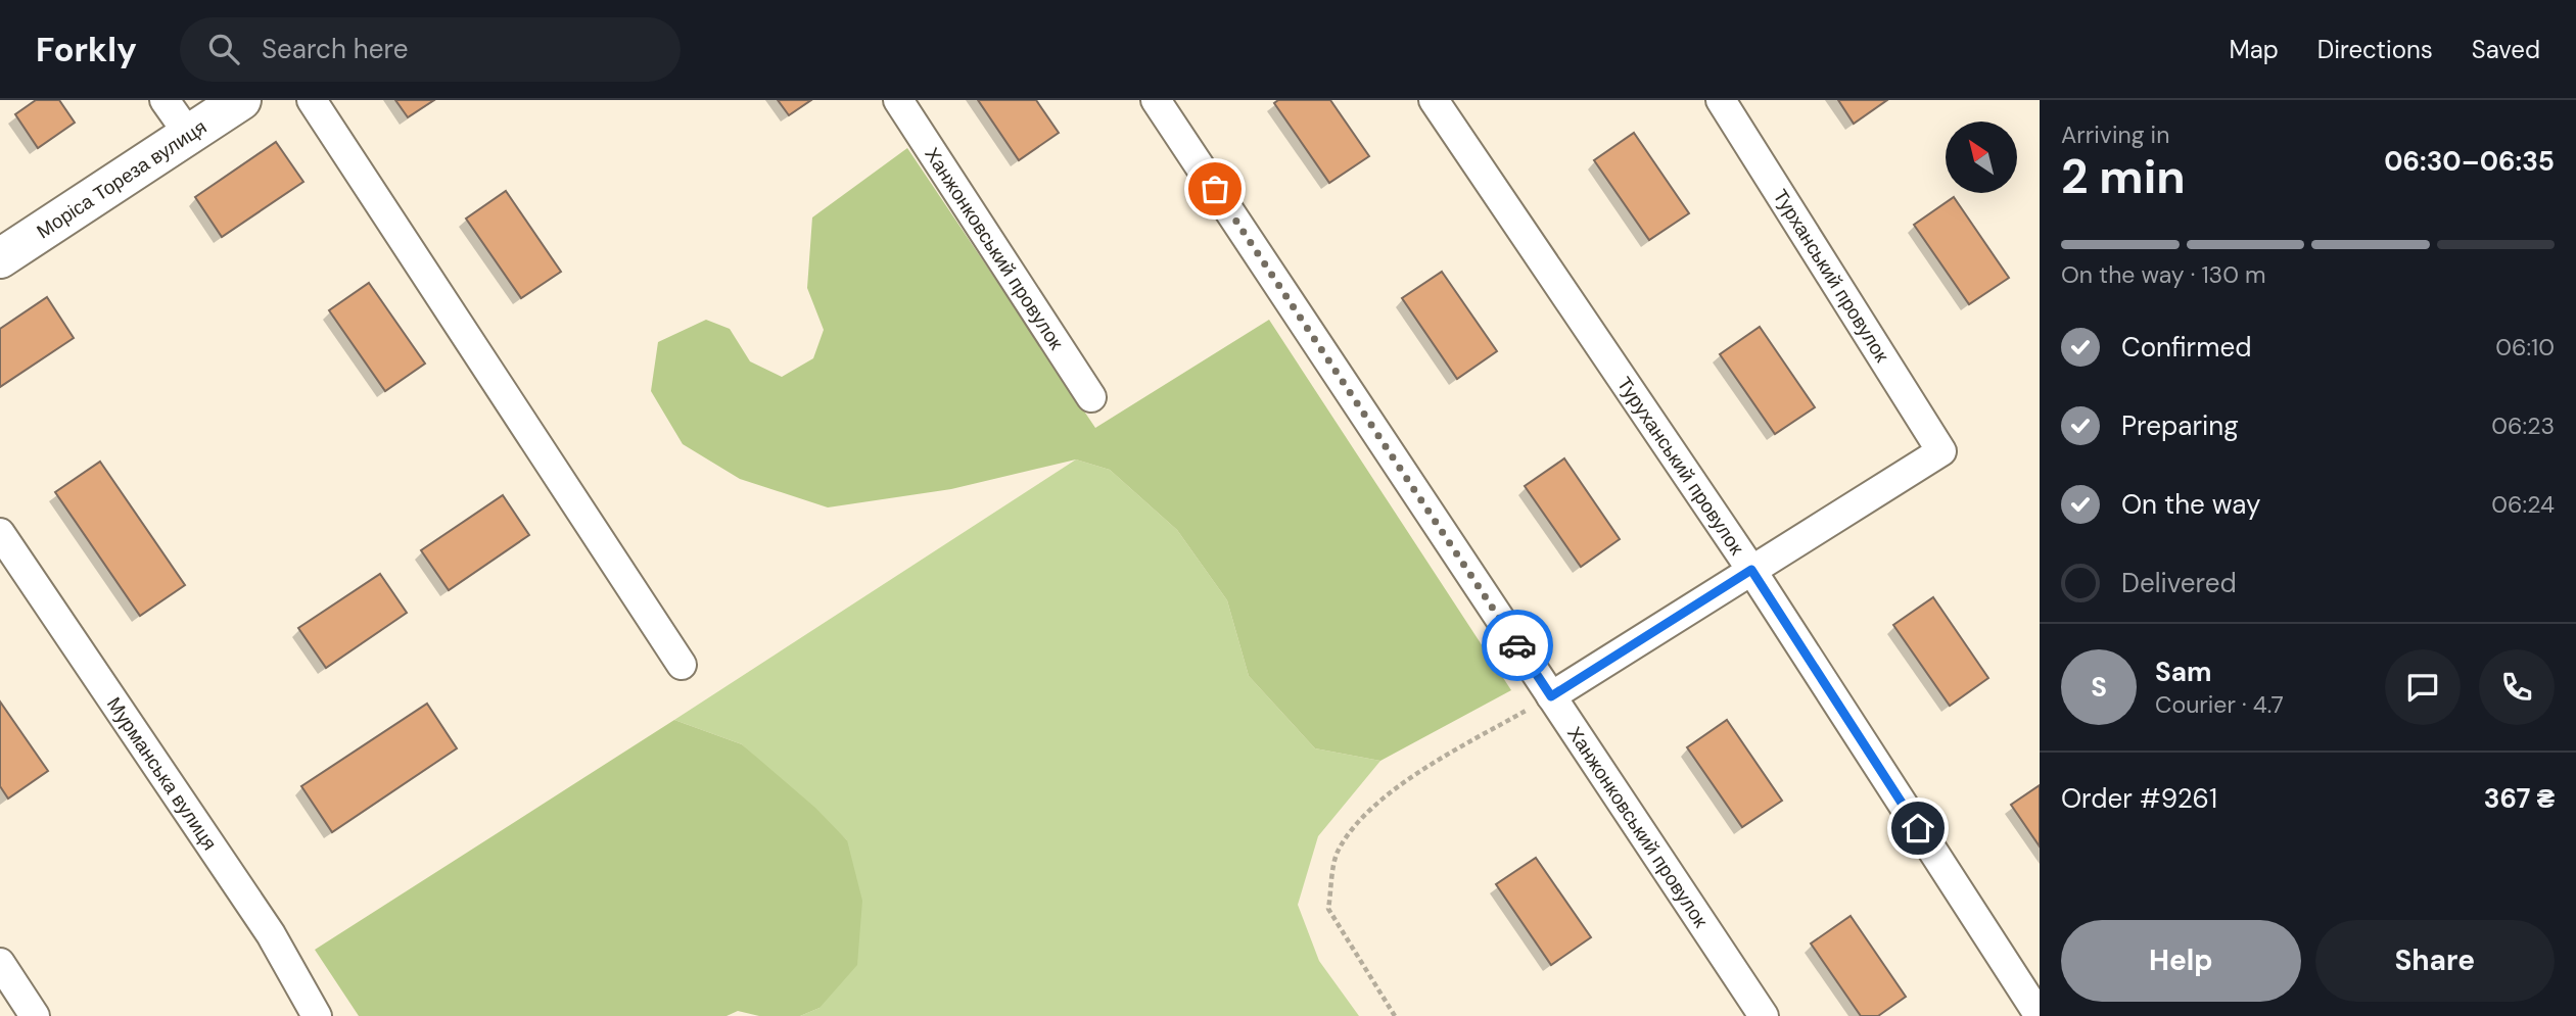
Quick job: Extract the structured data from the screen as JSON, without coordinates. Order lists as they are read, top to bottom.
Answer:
{
  "streets": {
    "street": [
      "Моріса Тореза вулиця",
      "Ханжонковський провулок",
      "Турханський провулок",
      "Туруханський провулок",
      "Мурманська вулиця"
    ]
  },
  "crossings": [
    ["Турханський провулок", "Туруханський провулок"]
  ],
  "north": "top left",
  "page": {
    "header": "Forkly",
    "search": "Search here",
    "nav": ["Map", "Directions", "Saved"],
    "heading": ["2 min", "Arriving in", "06:30–06:35"],
    "panel": [
      "Sam",
      "Courier · 4.7",
      "Order #9261",
      "367 ₴"
    ],
    "bar": "On the way · 130 m",
    "list": [
      ["Confirmed", "06:10"],
      ["Preparing", "06:23"],
      ["On the way", "06:24"],
      "Delivered"
    ],
    "round": "S",
    "buttons": ["Help", "Share"]
  }
}
